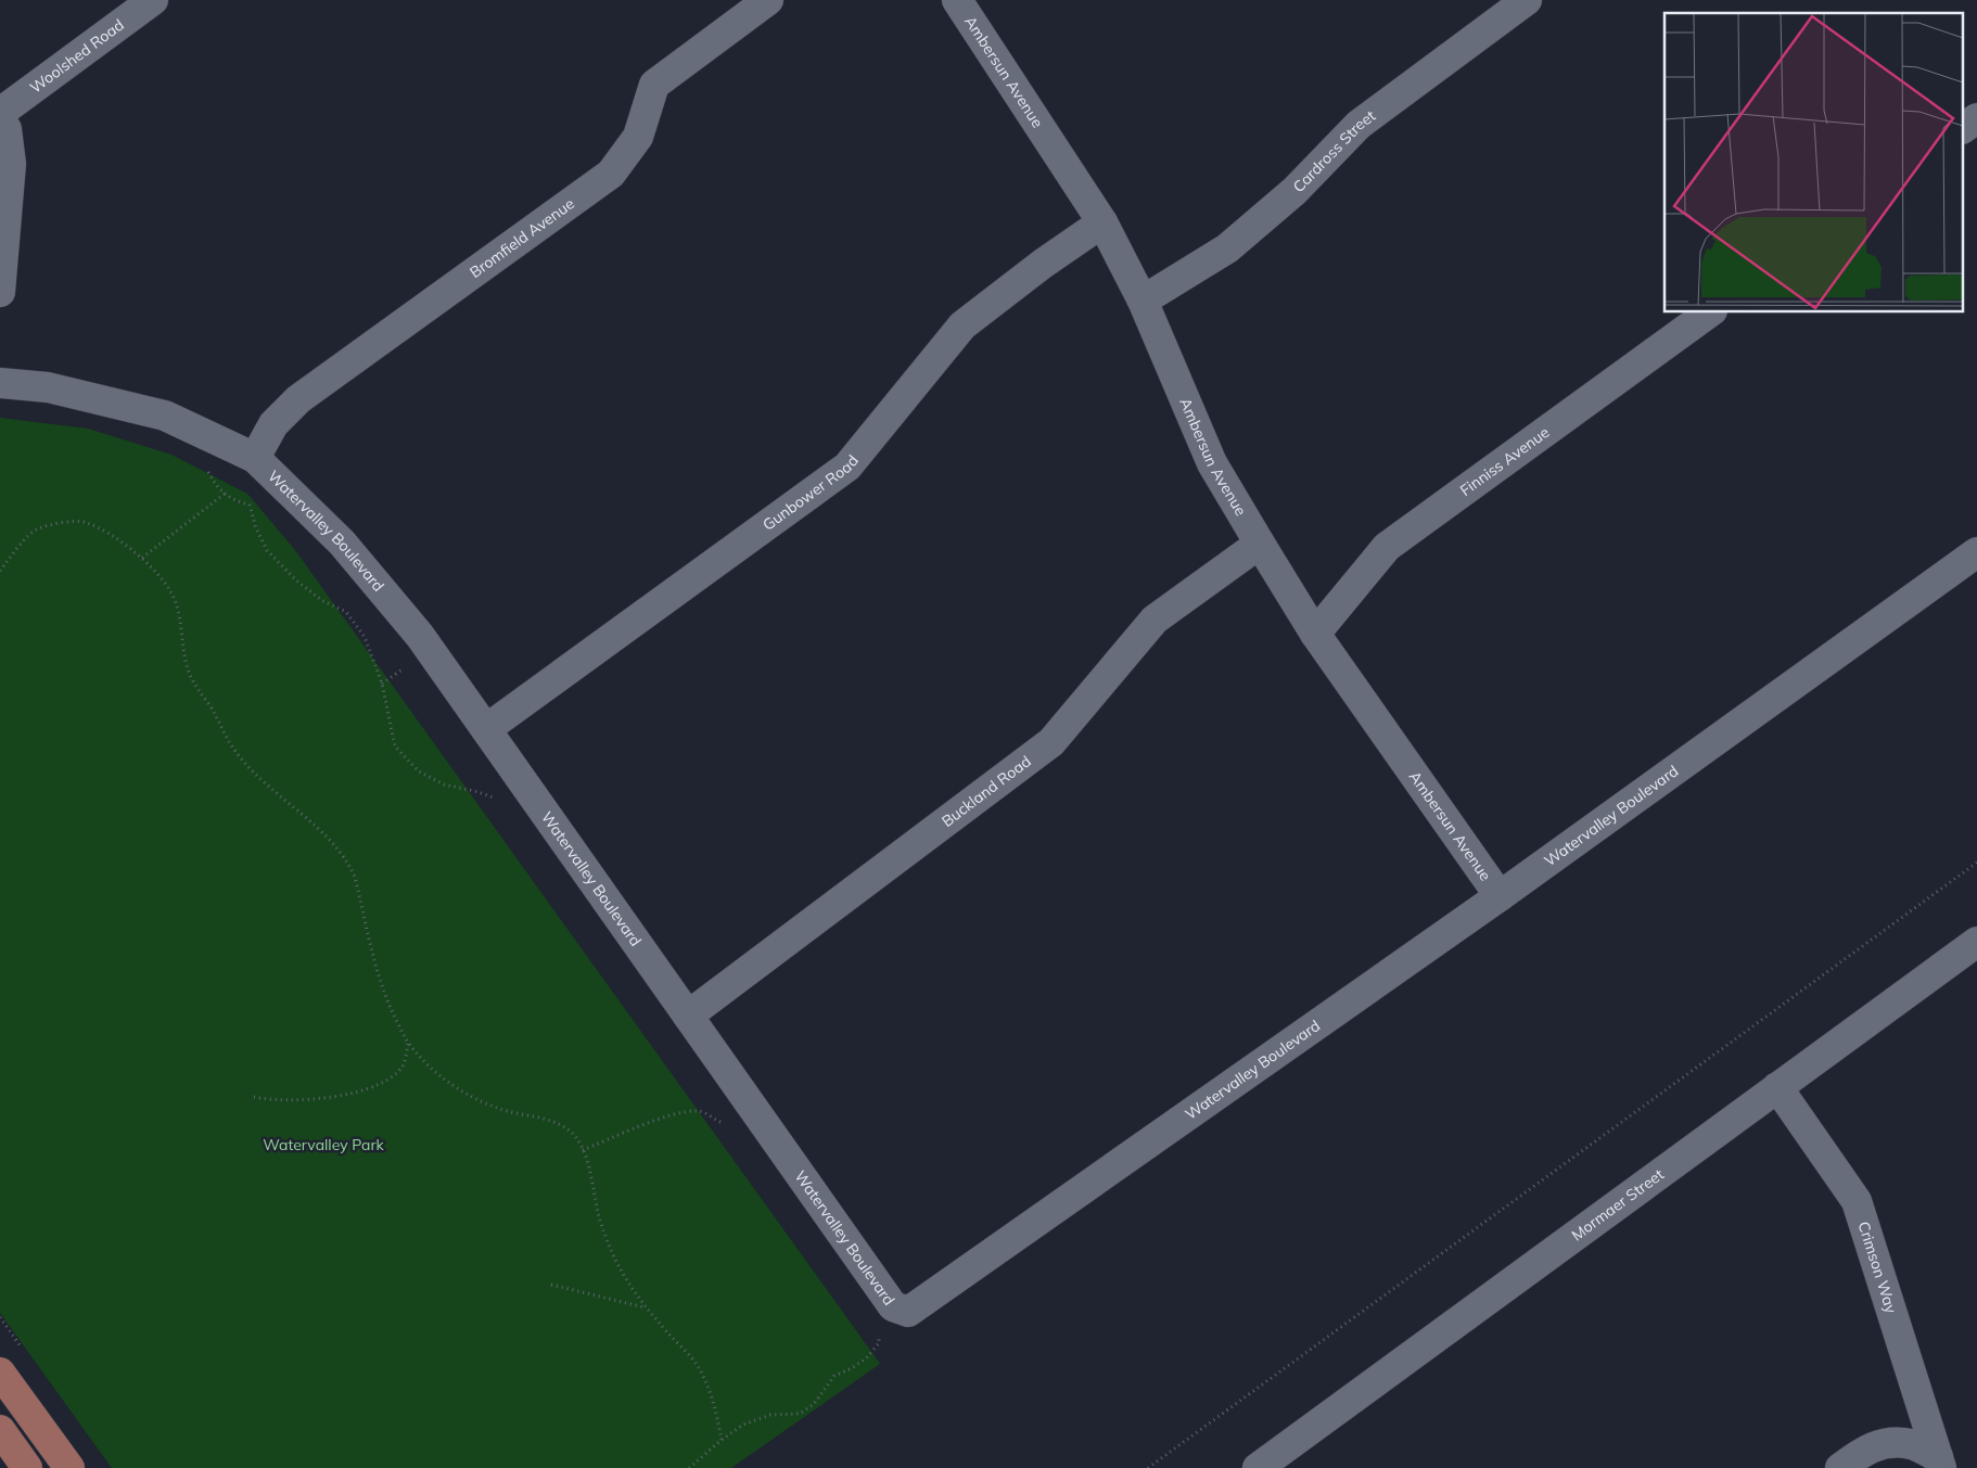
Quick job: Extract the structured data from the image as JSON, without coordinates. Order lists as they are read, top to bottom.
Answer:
{
  "streets": {
    "street": [
      "Woolshed Road",
      "Ambersun Avenue",
      "Cardross Street",
      "Bromfield Avenue",
      "Finniss Avenue",
      "Gunbower Road",
      "Watervalley Boulevard",
      "Buckland Road",
      "Mormaer Street",
      "Crimson Way"
    ]
  },
  "crossings": [
    ["Ambersun Avenue", "Cardross Street"],
    ["Ambersun Avenue", "Finniss Avenue"],
    ["Ambersun Avenue", "Gunbower Road"],
    ["Ambersun Avenue", "Watervalley Boulevard"],
    ["Ambersun Avenue", "Buckland Road"],
    ["Bromfield Avenue", "Watervalley Boulevard"],
    ["Gunbower Road", "Watervalley Boulevard"],
    ["Watervalley Boulevard", "Buckland Road"],
    ["Mormaer Street", "Crimson Way"]
  ],
  "parks": ["Watervalley Park"]
}
